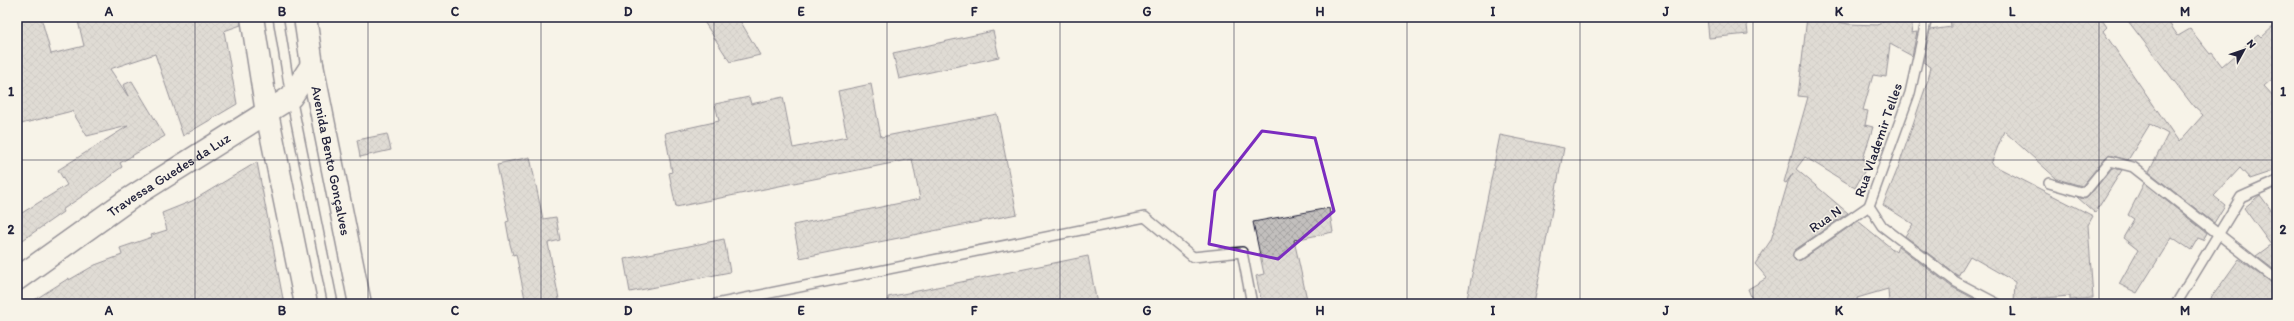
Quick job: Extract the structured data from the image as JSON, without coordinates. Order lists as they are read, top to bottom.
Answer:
{
  "streets": {
    "main road": ["Avenida Bento Gonçalves", "Travessa Guedes da Luz"],
    "lane": ["Rua Vlademir Telles", "Rua N"]
  },
  "crossings": [
    ["Rua Vlademir Telles", "Rua N"],
    ["Avenida Bento Gonçalves", "Travessa Guedes da Luz"]
  ],
  "north": "top right",
  "grid": {
    "columns": [
      "A",
      "B",
      "C",
      "D",
      "E",
      "F",
      "G",
      "H",
      "I",
      "J",
      "K",
      "L",
      "M"
    ],
    "rows": ["1", "2"]
  }
}
